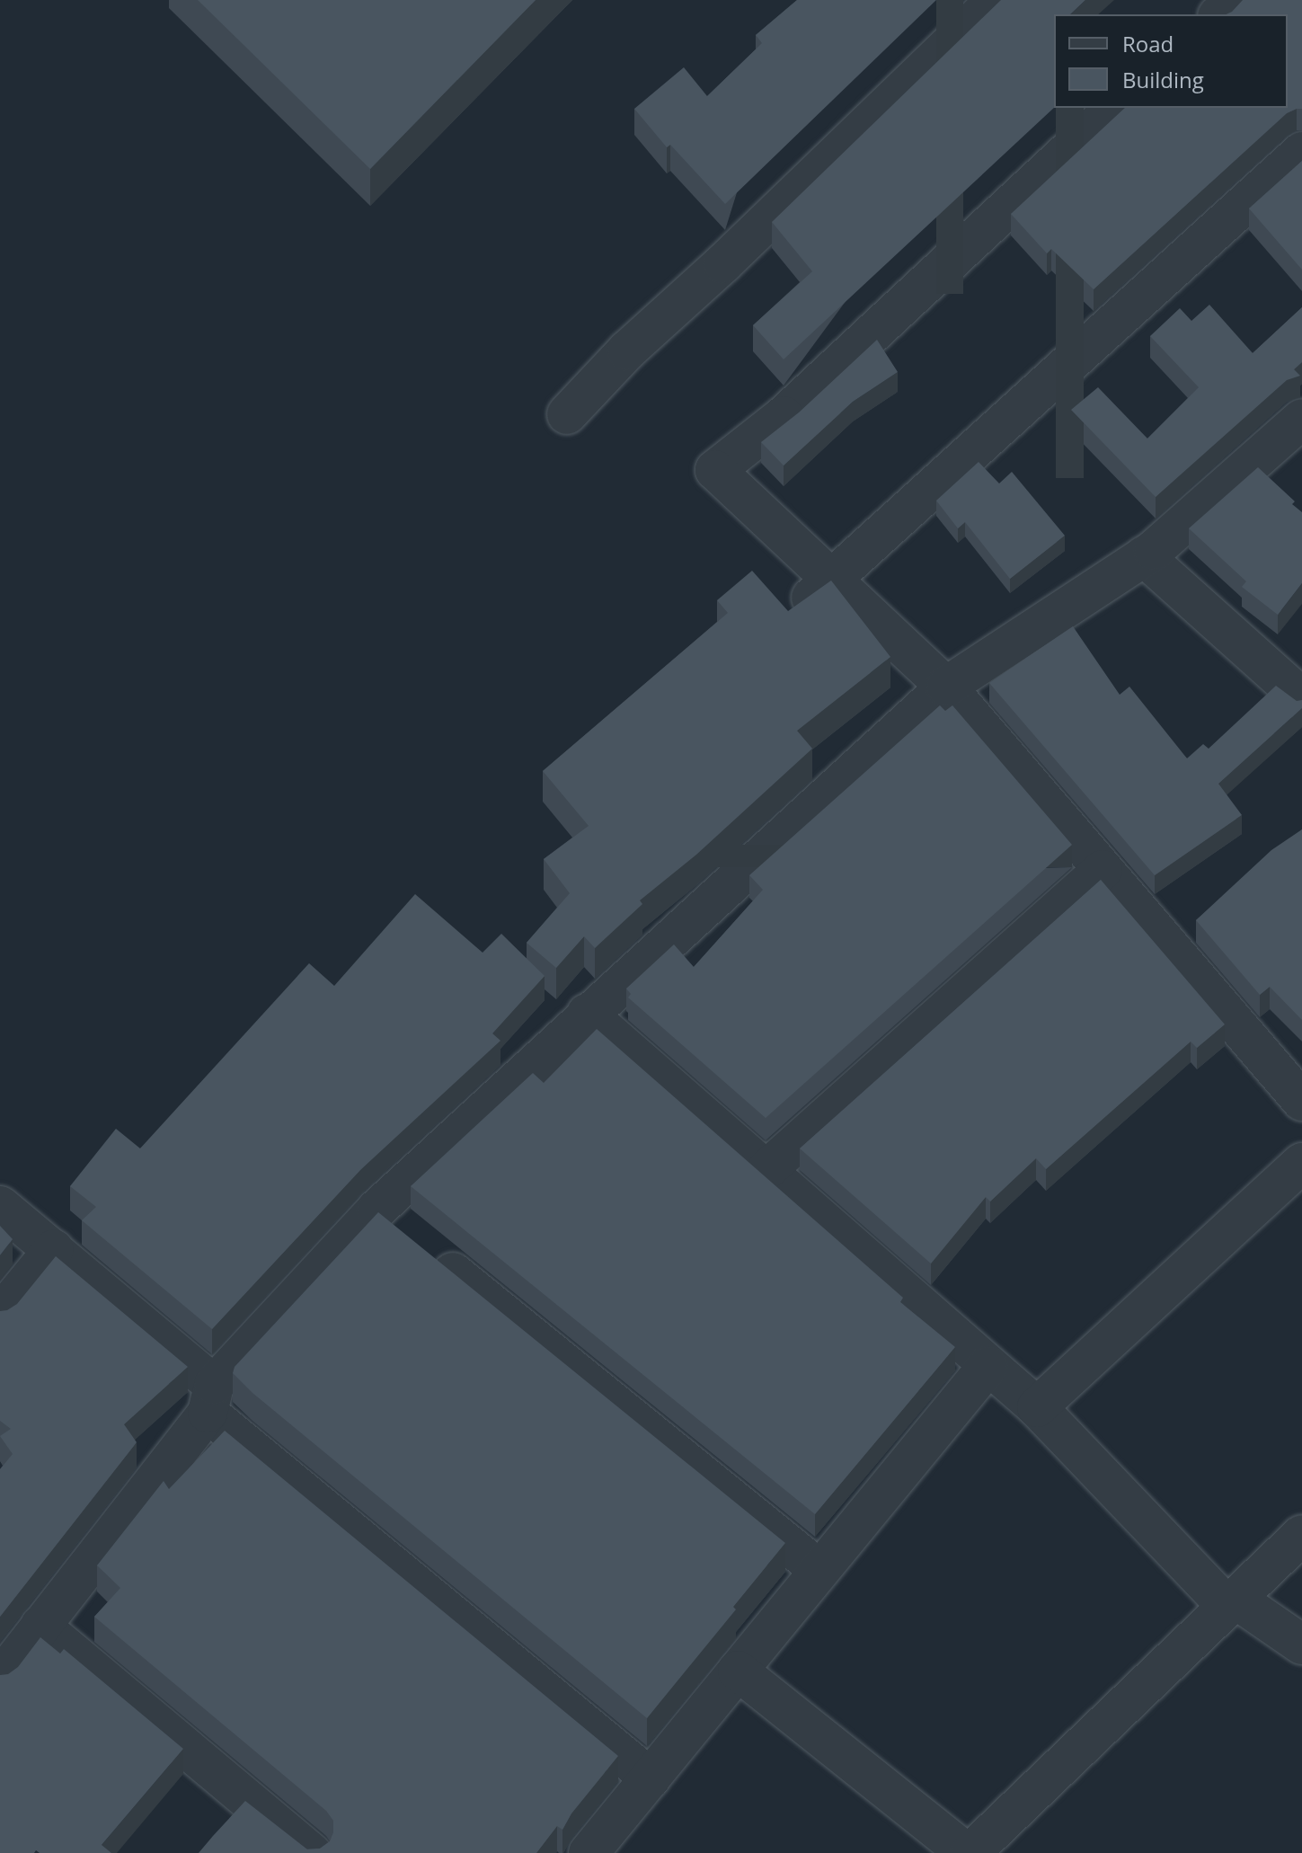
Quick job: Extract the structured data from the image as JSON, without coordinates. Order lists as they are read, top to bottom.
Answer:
{
  "legend": ["Road", "Building"]
}
